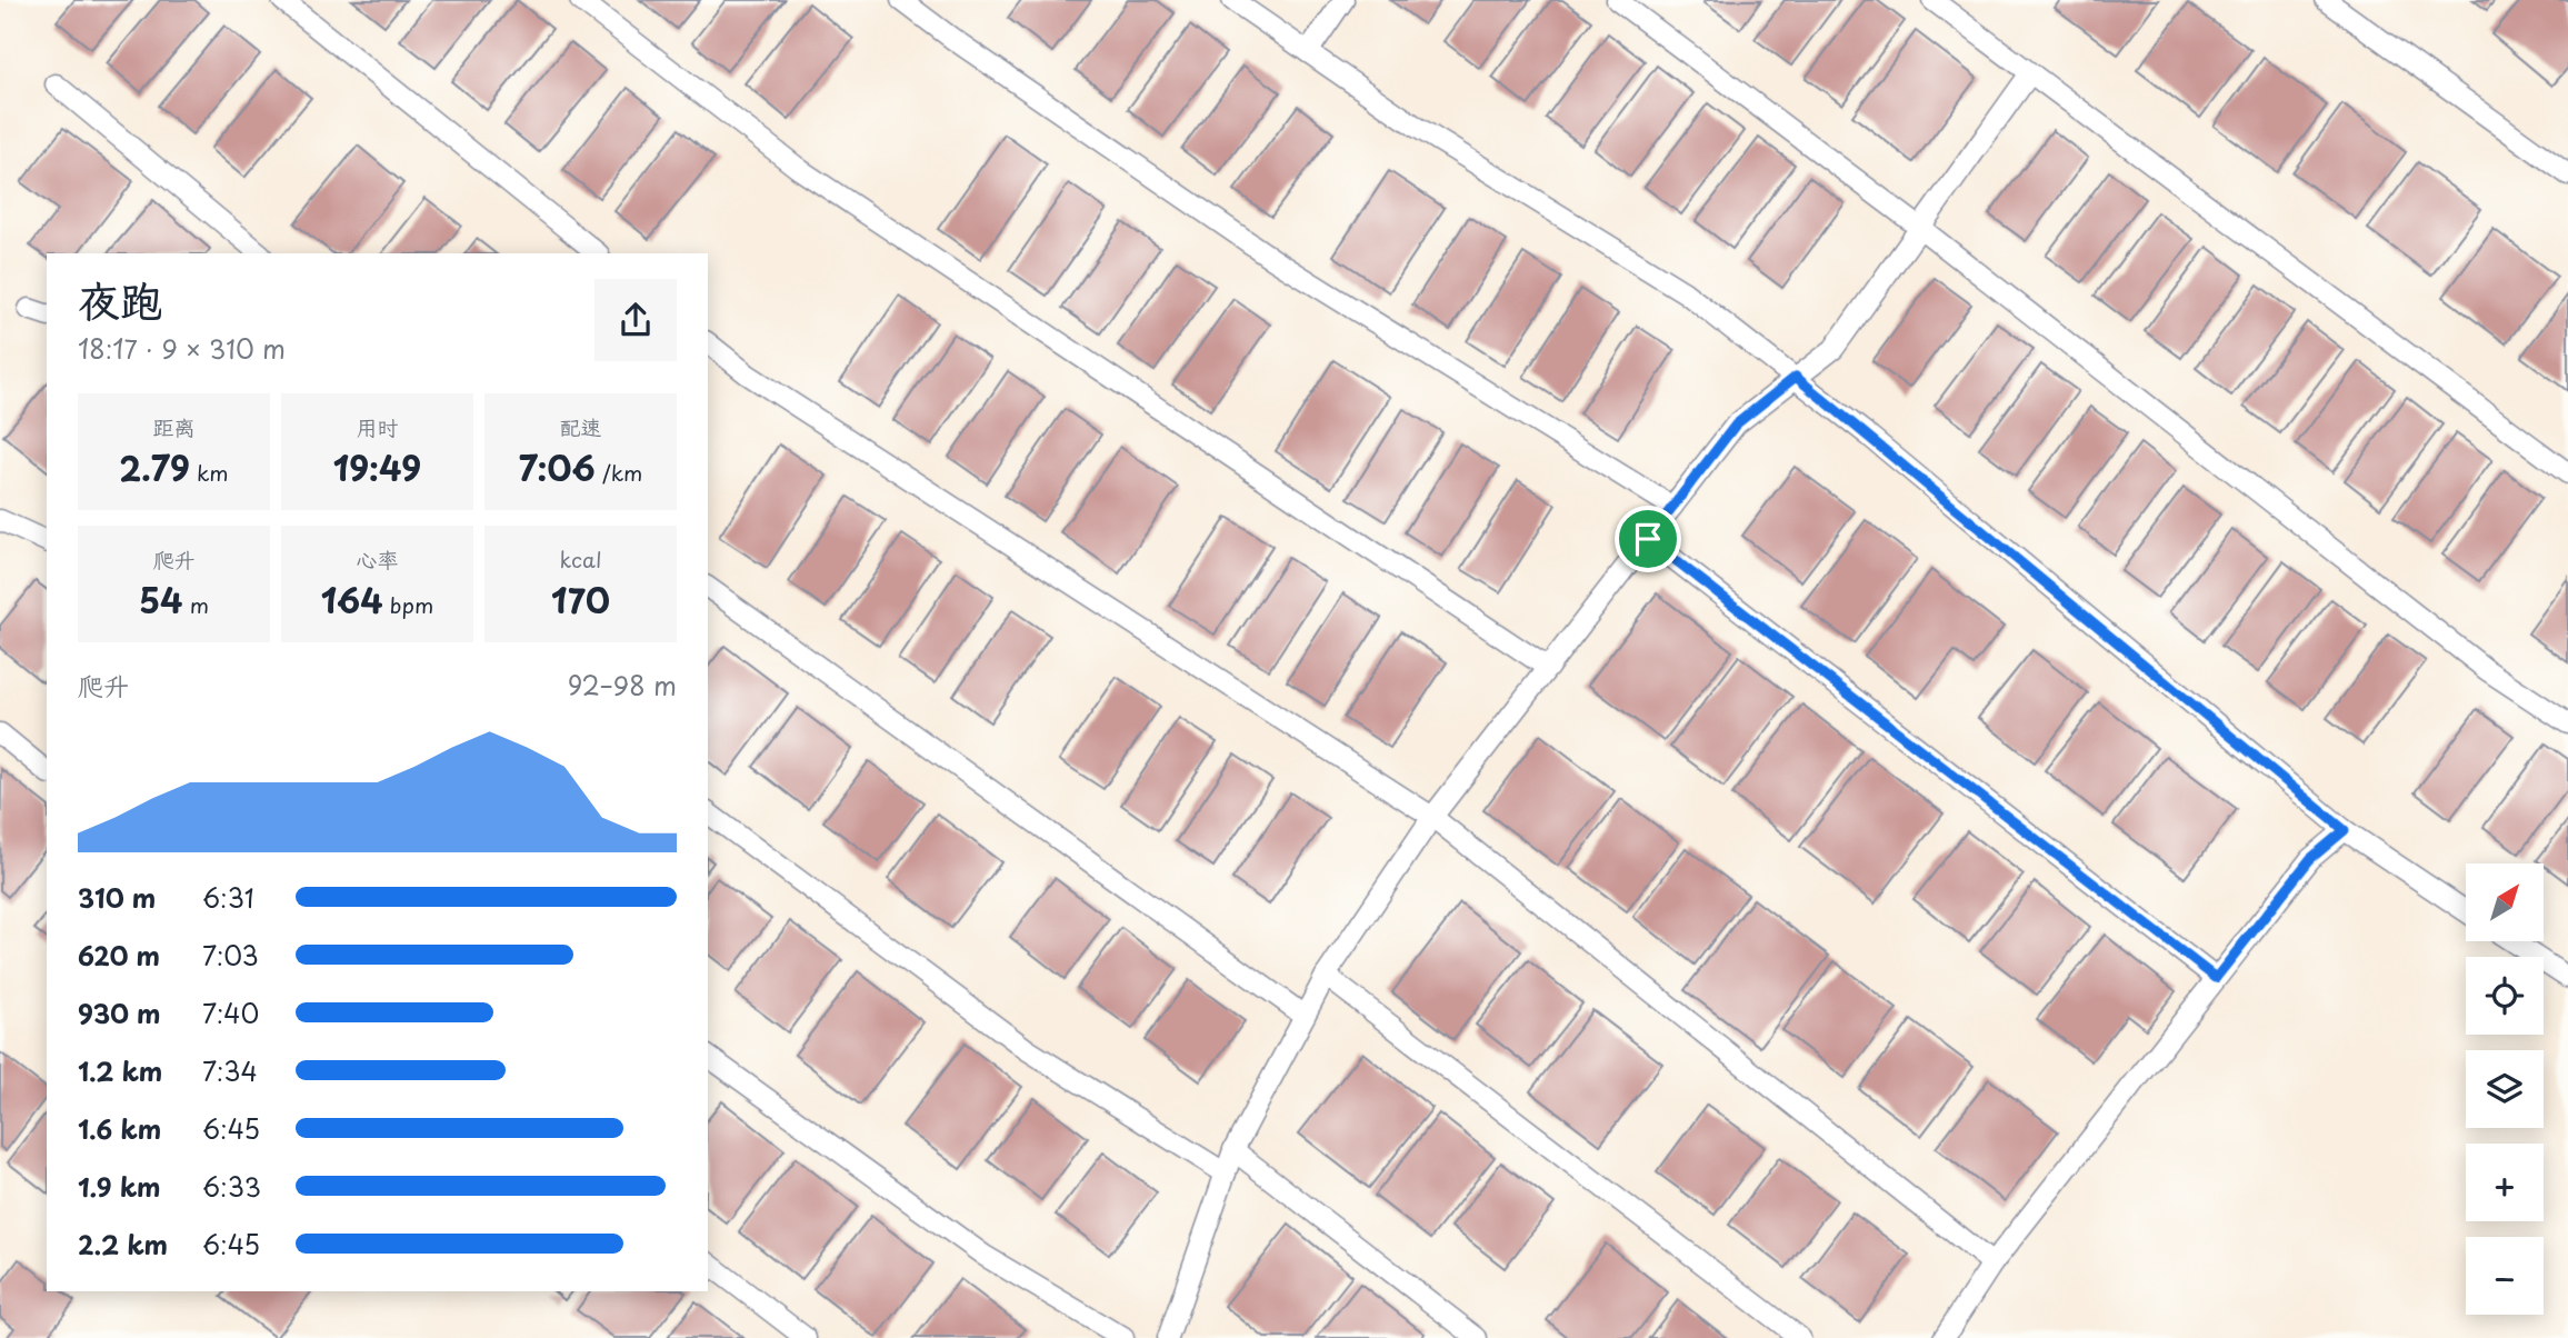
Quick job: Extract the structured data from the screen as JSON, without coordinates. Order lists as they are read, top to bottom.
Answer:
{
  "north": "top right",
  "page": {
    "heading": ["夜跑", "18:17 · 9 × 310 m"],
    "stats": [
      ["距离", "2.79 km"],
      ["用时", "19:49"],
      ["配速", "7:06 /km"],
      ["爬升", "54 m"],
      ["心率", "164 bpm"],
      ["kcal", "170"]
    ],
    "chart": ["爬升", "92–98 m"],
    "map_buttons": ["+", "−"],
    "list": [
      {
        "name": "310 m",
        "note": "6:31"
      },
      {
        "name": "620 m",
        "note": "7:03"
      },
      {
        "name": "930 m",
        "note": "7:40"
      },
      {
        "name": "1.2 km",
        "note": "7:34"
      },
      {
        "name": "1.6 km",
        "note": "6:45"
      },
      {
        "name": "1.9 km",
        "note": "6:33"
      },
      {
        "name": "2.2 km",
        "note": "6:45"
      }
    ]
  }
}
